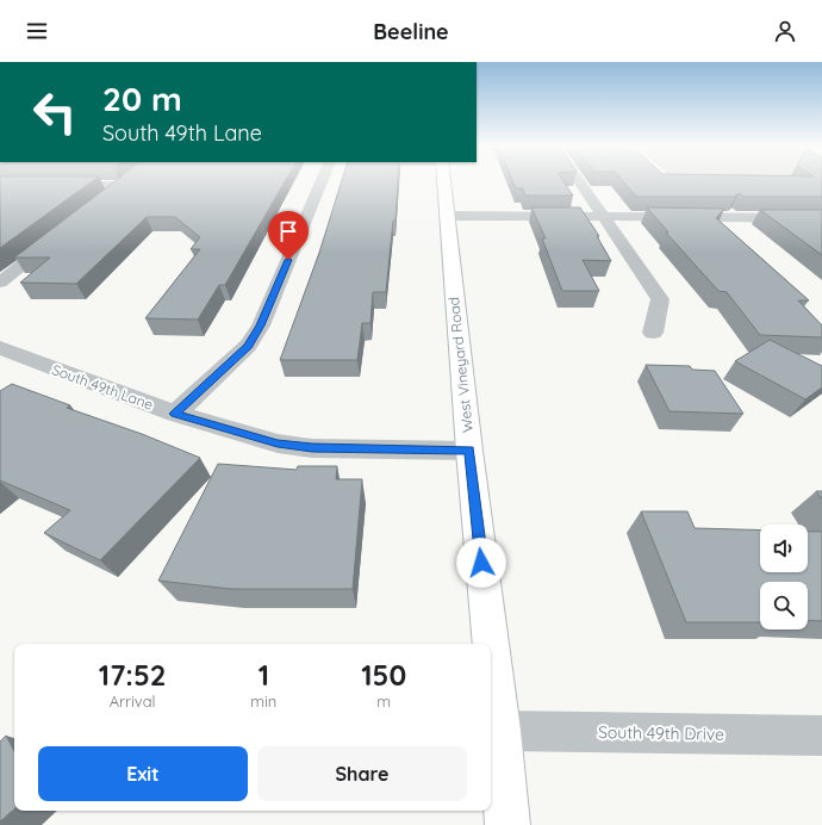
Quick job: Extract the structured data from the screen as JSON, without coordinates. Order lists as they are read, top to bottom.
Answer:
{
  "streets": {
    "street": ["West Vineyard Road", "South 49th Lane", "South 49th Drive"]
  },
  "crossings": [
    ["West Vineyard Road", "South 49th Lane"],
    ["West Vineyard Road", "South 49th Drive"]
  ],
  "page": {
    "header": "Beeline",
    "turn": ["20 m", "South 49th Lane"],
    "eta": [
      "17:52",
      "Arrival",
      "1",
      "min",
      "150",
      "m"
    ],
    "buttons": ["Exit", "Share"]
  }
}
